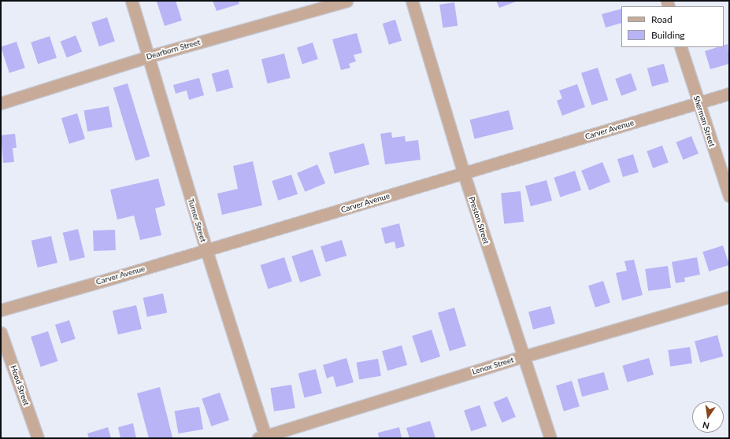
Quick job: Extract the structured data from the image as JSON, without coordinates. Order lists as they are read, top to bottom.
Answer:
{
  "streets": {
    "street": [
      "Dearborn Street",
      "Sherman Street",
      "Carver Avenue",
      "Turner Street",
      "Preston Street",
      "Lenox Street",
      "Hood Street"
    ]
  },
  "crossings": [
    ["Dearborn Street", "Turner Street"],
    ["Sherman Street", "Carver Avenue"],
    ["Carver Avenue", "Turner Street"],
    ["Carver Avenue", "Preston Street"],
    ["Turner Street", "Lenox Street"],
    ["Preston Street", "Lenox Street"]
  ],
  "legend": ["Road", "Building"],
  "north": "bottom"
}
